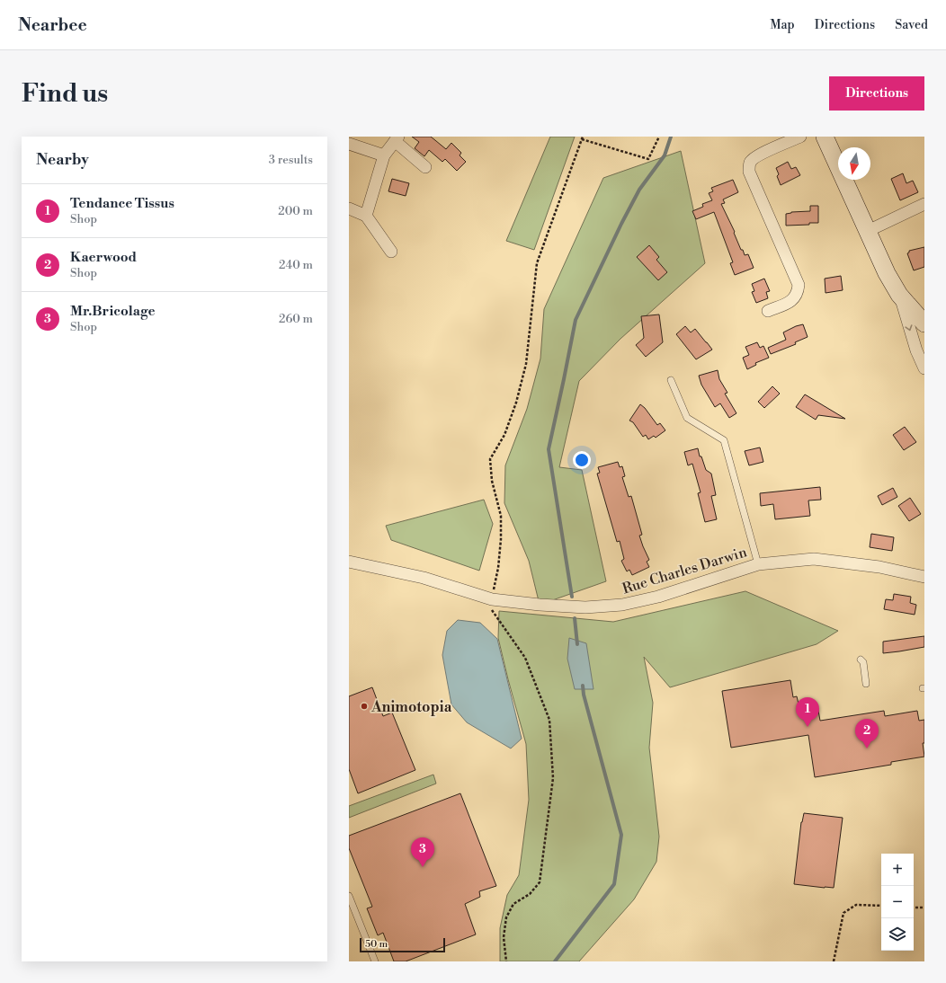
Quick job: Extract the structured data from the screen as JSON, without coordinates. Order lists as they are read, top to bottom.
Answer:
{
  "streets": {
    "street": ["Rue Charles Darwin"]
  },
  "places": ["Animotopia"],
  "scale_bar": "50 m",
  "north": "bottom",
  "page": {
    "header": "Nearbee",
    "nav": ["Map", "Directions", "Saved"],
    "buttons": "Directions",
    "title": "Find us",
    "heading": ["Nearby", "3 results"],
    "list": [
      {
        "mark": "1",
        "name": "Tendance Tissus",
        "note": "Shop",
        "value": "200 m"
      },
      {
        "mark": "2",
        "name": "Kaerwood",
        "note": "Shop",
        "value": "240 m"
      },
      {
        "mark": "3",
        "name": "Mr.Bricolage",
        "note": "Shop",
        "value": "260 m"
      }
    ],
    "pins": ["1", "2", "3"],
    "map_buttons": ["+", "−"],
    "scale": "50 m"
  }
}
